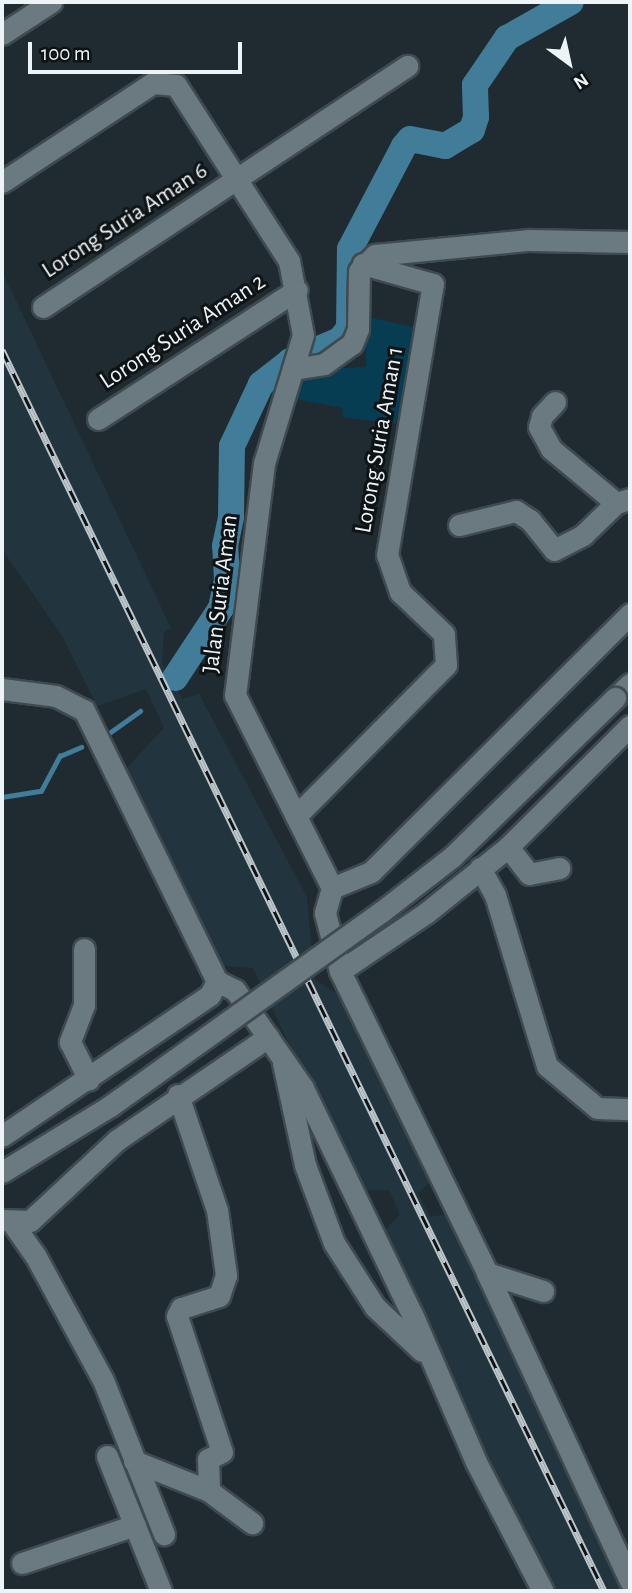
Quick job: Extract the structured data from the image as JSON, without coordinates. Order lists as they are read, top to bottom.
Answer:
{
  "streets": {
    "street": [
      "Lorong Suria Aman 6",
      "Lorong Suria Aman 2",
      "Lorong Suria Aman 1",
      "Jalan Suria Aman"
    ]
  },
  "crossings": [
    ["Lorong Suria Aman 6", "Jalan Suria Aman"],
    ["Lorong Suria Aman 2", "Jalan Suria Aman"],
    ["Lorong Suria Aman 1", "Jalan Suria Aman"]
  ],
  "scale_bar": "100 m",
  "north": "bottom right"
}
